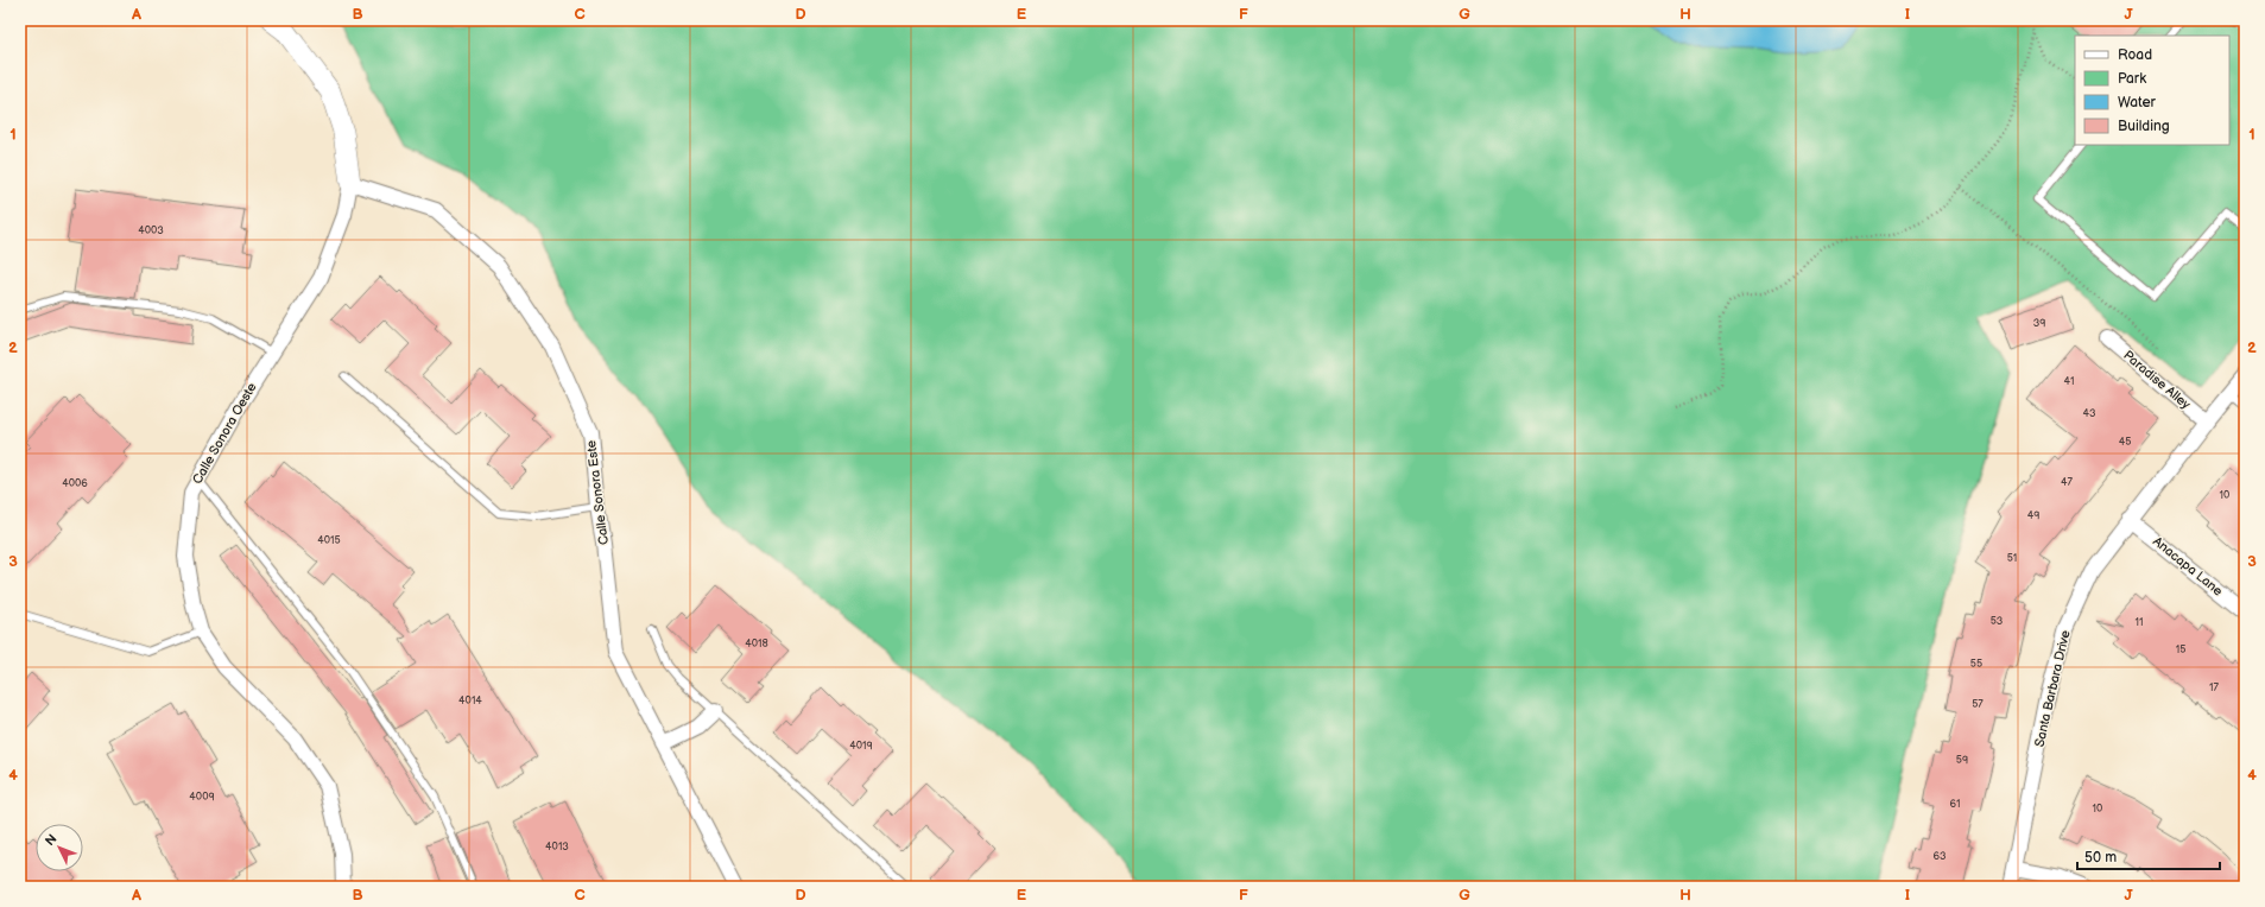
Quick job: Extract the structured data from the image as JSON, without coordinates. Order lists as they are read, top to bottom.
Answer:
{
  "streets": {
    "street": [
      "Paradise Alley",
      "Calle Sonora Oeste",
      "Calle Sonora Este",
      "Anacapa Lane",
      "Santa Barbara Drive"
    ]
  },
  "crossings": [
    ["Paradise Alley", "Santa Barbara Drive"],
    ["Calle Sonora Oeste", "Calle Sonora Este"],
    ["Anacapa Lane", "Santa Barbara Drive"]
  ],
  "house_numbers": [
    "4003",
    "39",
    "41",
    "43",
    "45",
    "47",
    "4006",
    "10",
    "49",
    "4015",
    "51",
    "53",
    "11",
    "4018",
    "15",
    "55",
    "17",
    "4014",
    "57",
    "4019",
    "59",
    "4009",
    "61",
    "10",
    "4013",
    "63"
  ],
  "legend": [
    "Road",
    "Park",
    "Water",
    "Building"
  ],
  "scale_bar": "50 m",
  "north": "top left",
  "grid": {
    "columns": [
      "A",
      "B",
      "C",
      "D",
      "E",
      "F",
      "G",
      "H",
      "I",
      "J"
    ],
    "rows": [
      "1",
      "2",
      "3",
      "4"
    ]
  }
}
